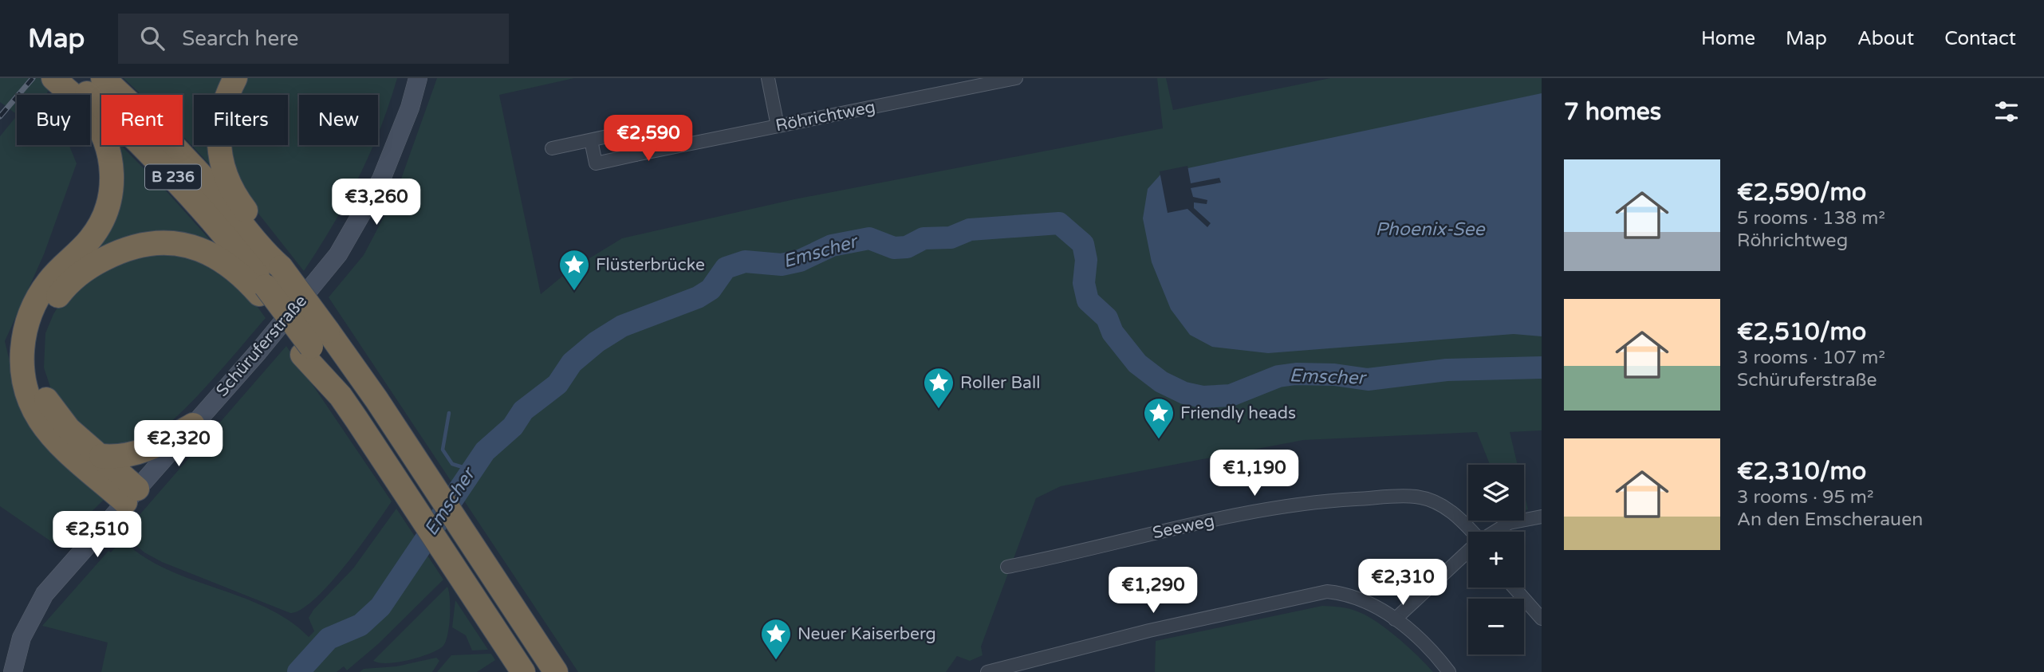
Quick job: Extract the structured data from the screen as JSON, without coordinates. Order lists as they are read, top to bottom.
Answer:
{
  "streets": {
    "highway": ["B 236"],
    "main road": ["Schüruferstraße"],
    "street": ["Röhrichtweg", "Seeweg"]
  },
  "water": ["Phoenix-See", "Emscher"],
  "places": {
    "place": [
      "Flüsterbrücke",
      "Roller Ball",
      "Friendly heads",
      "Neuer Kaiserberg"
    ]
  },
  "page": {
    "header": "Map",
    "search": "Search here",
    "nav": [
      "Home",
      "Map",
      "About",
      "Contact"
    ],
    "heading": "7 homes",
    "chip": [
      "Buy",
      "Rent",
      "Filters",
      "New"
    ],
    "price": [
      "€2,590",
      "€3,260",
      "€2,320",
      "€1,190",
      "€2,510",
      "€2,310",
      "€1,290"
    ],
    "list": [
      {
        "name": "€2,590/mo",
        "note": "5 rooms · 138 m² · Röhrichtweg"
      },
      {
        "name": "€2,510/mo",
        "note": "3 rooms · 107 m² · Schüruferstraße"
      },
      {
        "name": "€2,310/mo",
        "note": "3 rooms · 95 m² · An den Emscherauen"
      }
    ],
    "map_buttons": ["+", "−"]
  }
}
